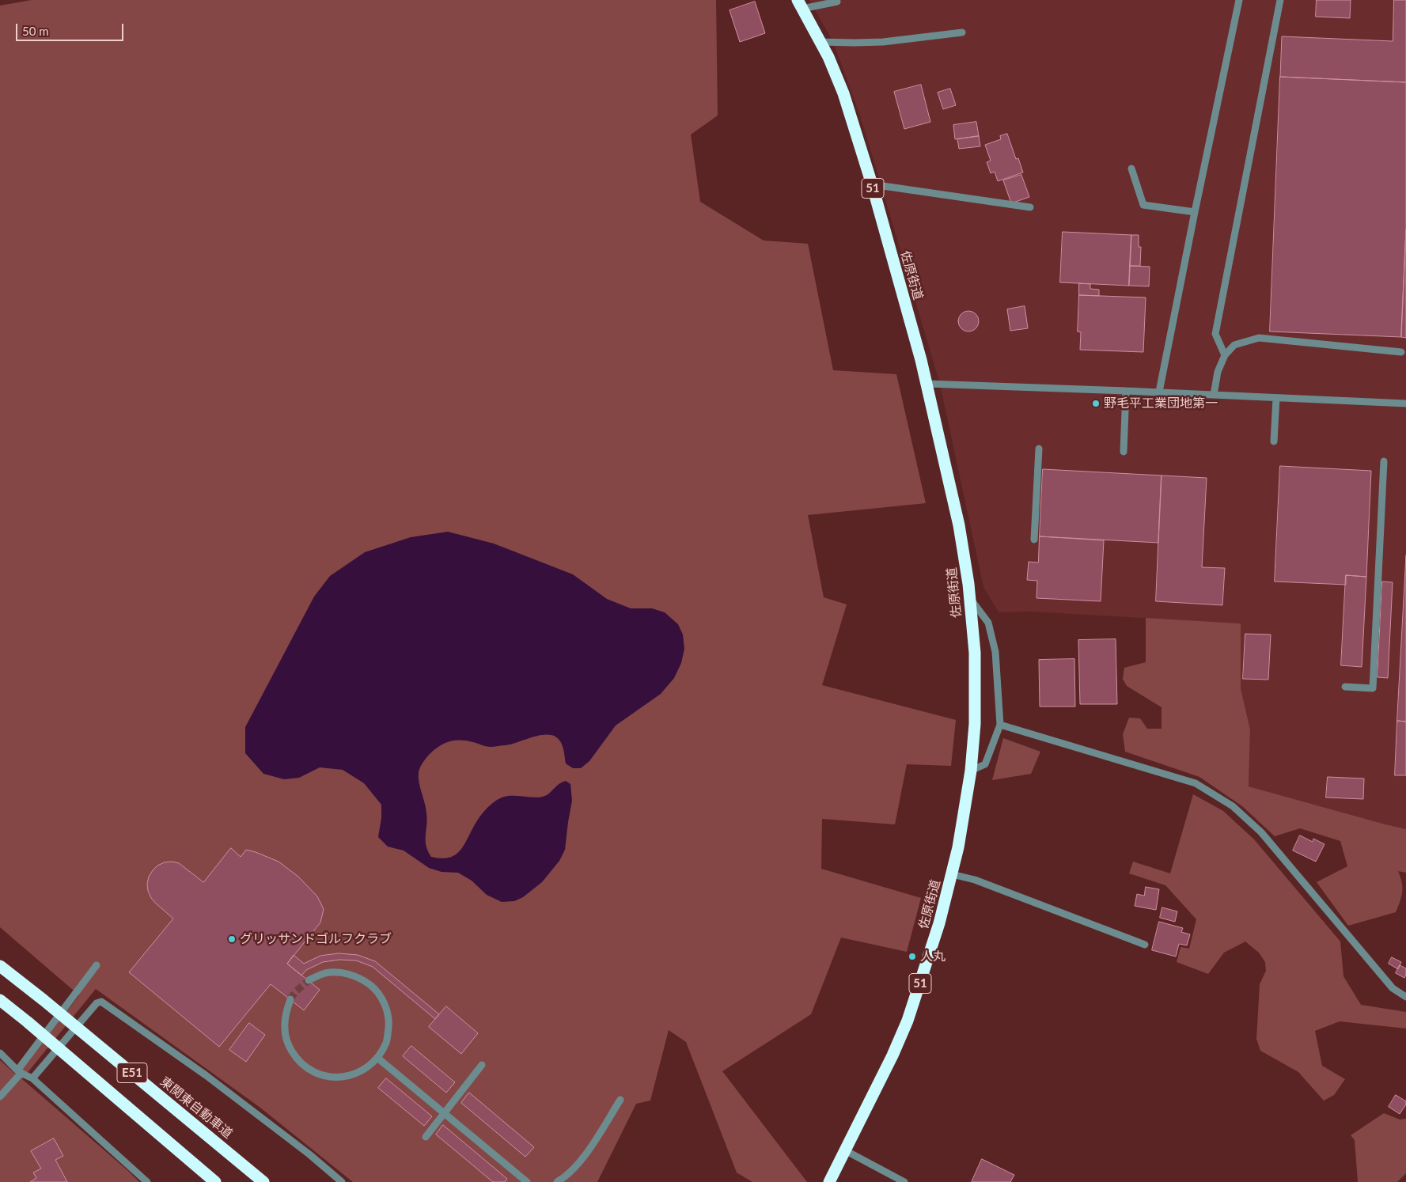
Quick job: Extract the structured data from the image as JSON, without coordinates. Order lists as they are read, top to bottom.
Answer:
{
  "streets": {
    "highway": [
      "51",
      "佐原街道",
      "E51",
      "東関東自動車道"
    ]
  },
  "places": ["野毛平工業団地第一", "グリッサンドゴルフクラブ", "人丸"],
  "scale_bar": "50 m"
}
